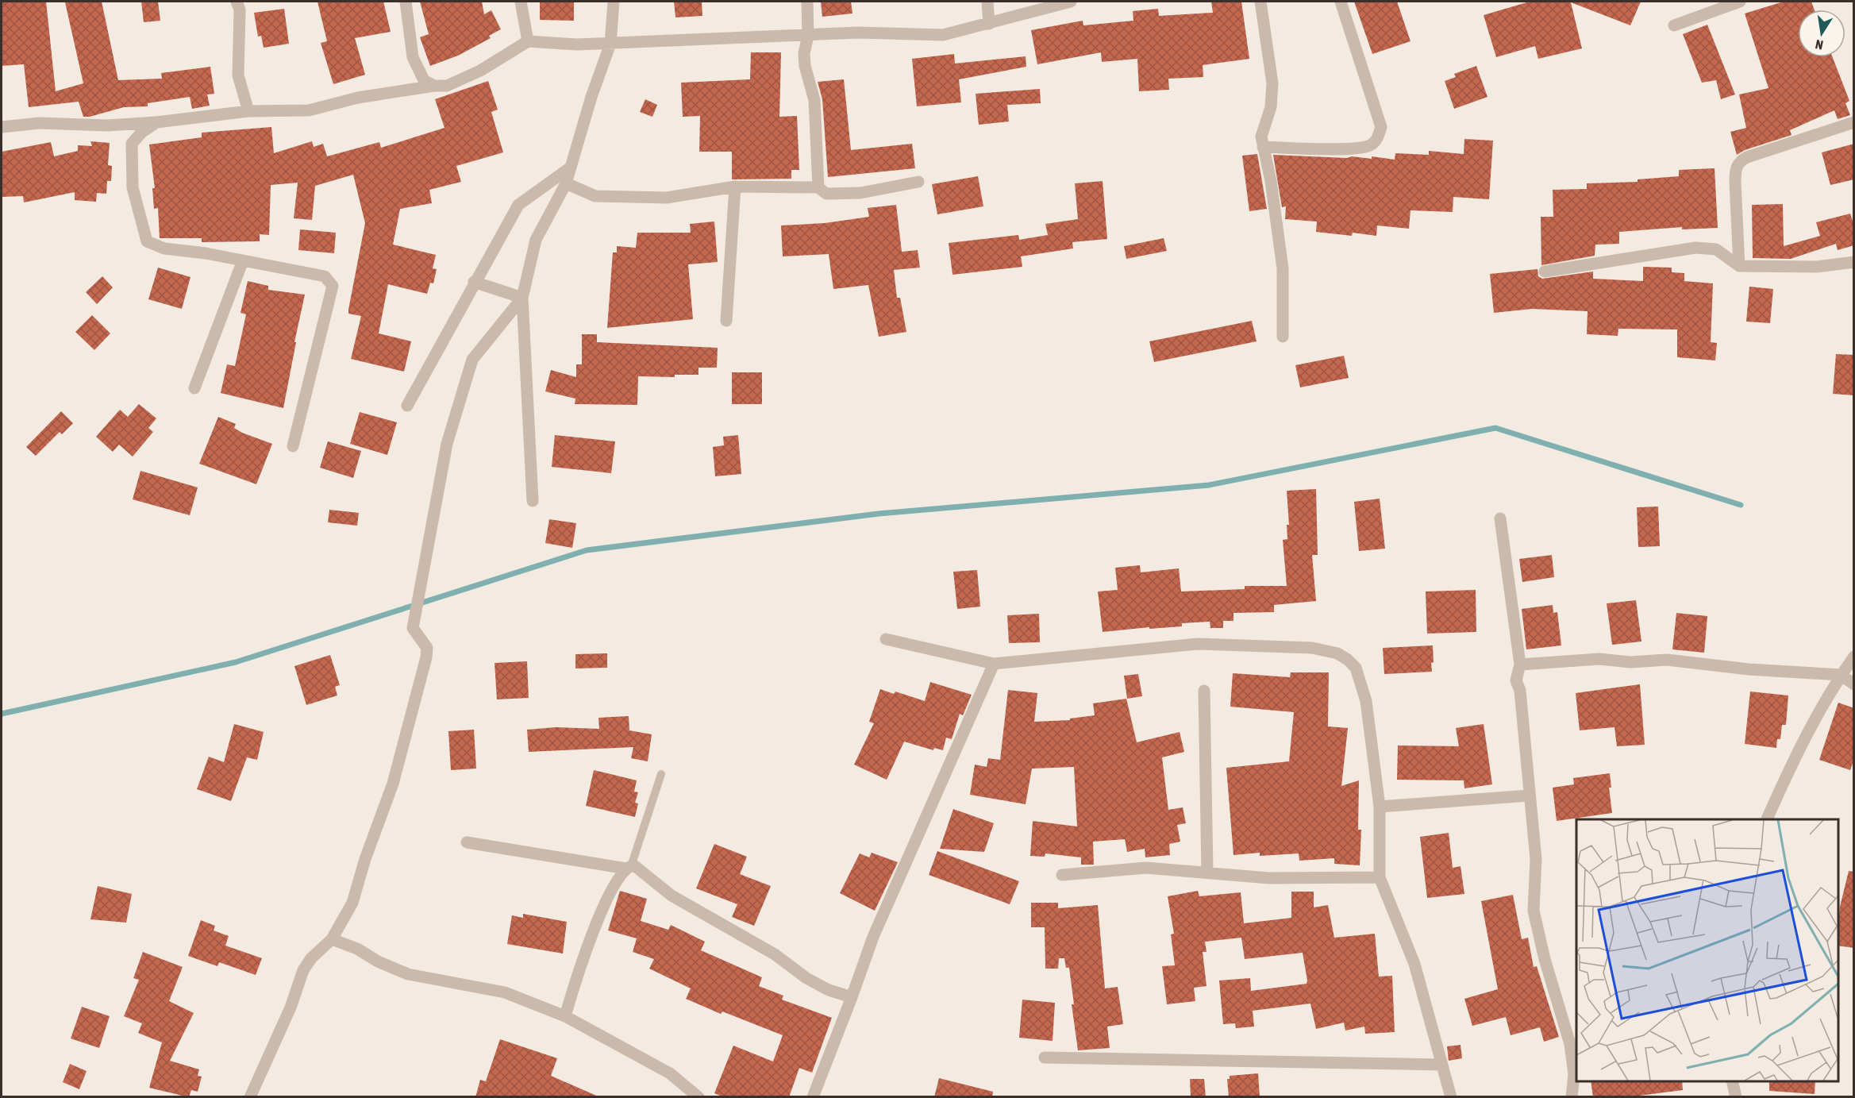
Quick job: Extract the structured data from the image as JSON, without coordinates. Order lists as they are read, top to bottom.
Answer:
{
  "north": "bottom"
}
